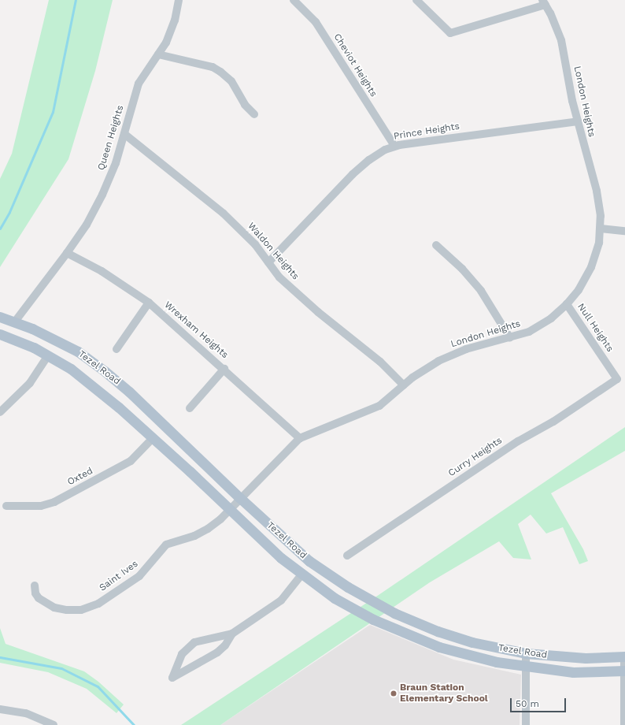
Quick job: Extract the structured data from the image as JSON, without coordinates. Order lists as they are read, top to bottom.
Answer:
{
  "streets": {
    "main road": ["Tezel Road"],
    "street": [
      "Cheviot Heights",
      "London Heights",
      "Prince Heights",
      "Queen Heights",
      "Waldon Heights",
      "Null Heights",
      "Wrexham Heights",
      "Curry Heights",
      "Oxted",
      "Saint Ives"
    ]
  },
  "crossings": [
    ["Cheviot Heights", "Prince Heights"],
    ["London Heights", "Prince Heights"],
    ["London Heights", "Waldon Heights"],
    ["London Heights", "Null Heights"],
    ["London Heights", "Wrexham Heights"],
    ["London Heights", "Tezel Road"],
    ["London Heights", "Saint Ives"],
    ["Prince Heights", "Waldon Heights"],
    ["Queen Heights", "Waldon Heights"],
    ["Queen Heights", "Wrexham Heights"],
    ["Queen Heights", "Tezel Road"],
    ["Null Heights", "Curry Heights"],
    ["Tezel Road", "Oxted"],
    ["Tezel Road", "Saint Ives"]
  ],
  "places": ["Braun Station Elementary School"],
  "scale_bar": "50 m"
}
